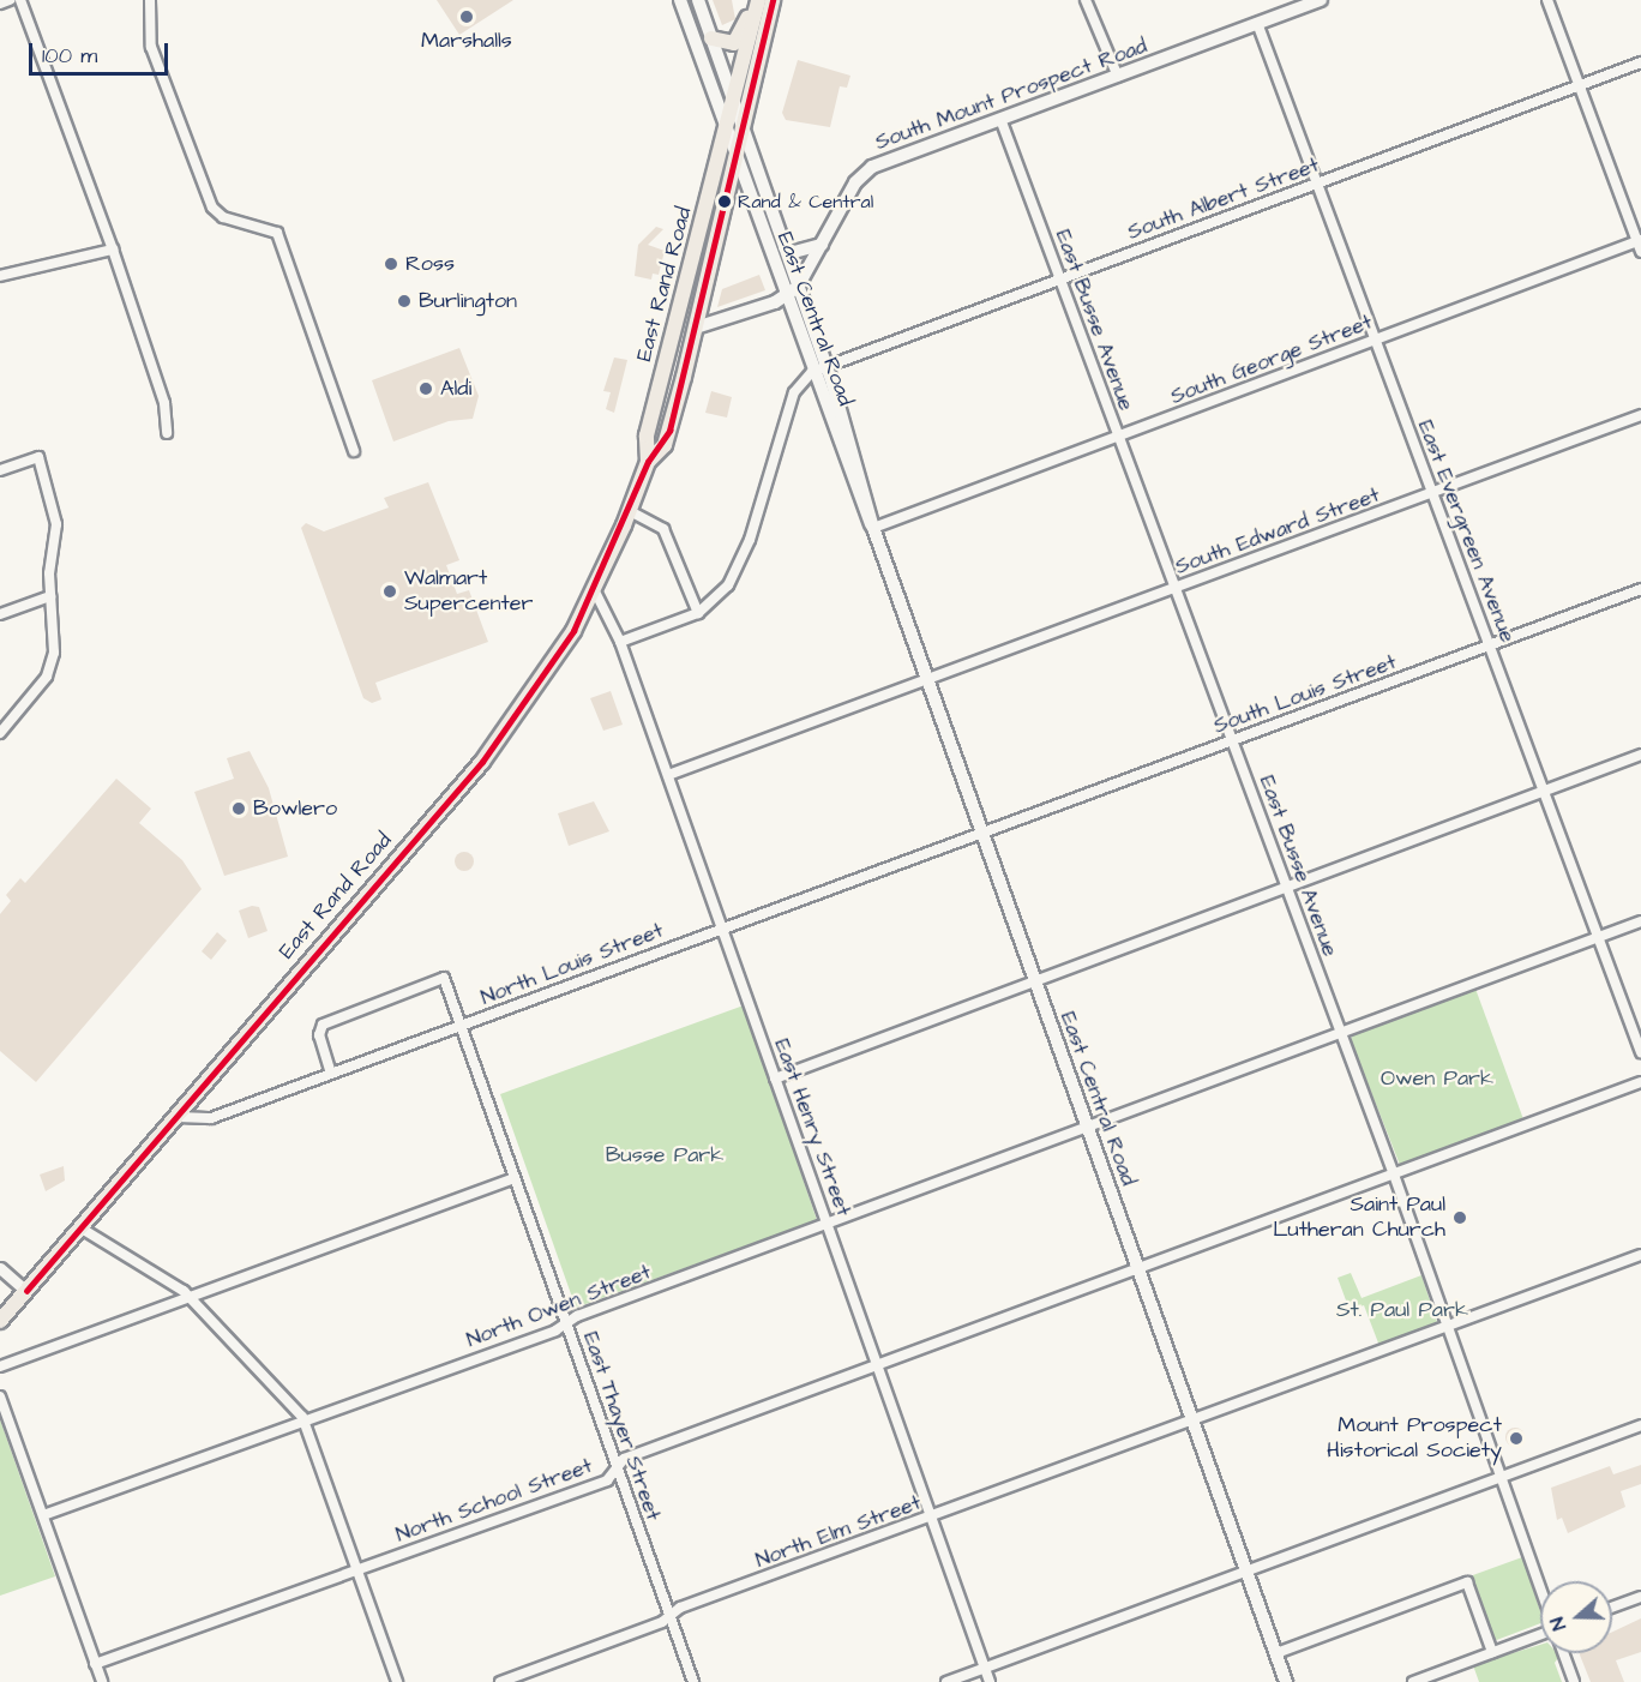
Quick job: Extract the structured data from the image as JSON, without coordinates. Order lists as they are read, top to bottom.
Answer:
{
  "streets": {
    "main road": ["South Mount Prospect Road", "East Rand Road", "East Central Road"],
    "street": [
      "South Albert Street",
      "East Busse Avenue",
      "South George Street",
      "South Edward Street",
      "East Evergreen Avenue",
      "South Louis Street",
      "North Louis Street",
      "East Henry Street",
      "North Owen Street",
      "East Thayer Street",
      "North School Street",
      "North Elm Street"
    ]
  },
  "crossings": [
    ["South Mount Prospect Road", "East Rand Road"],
    ["South Mount Prospect Road", "East Central Road"],
    ["South Mount Prospect Road", "East Busse Avenue"],
    ["South Mount Prospect Road", "East Evergreen Avenue"],
    ["South Albert Street", "East Central Road"],
    ["South Albert Street", "East Busse Avenue"],
    ["South Albert Street", "East Evergreen Avenue"],
    ["East Rand Road", "East Central Road"],
    ["East Rand Road", "North Louis Street"],
    ["East Rand Road", "East Henry Street"],
    ["East Central Road", "South George Street"],
    ["East Central Road", "South Edward Street"],
    ["East Central Road", "South Louis Street"],
    ["East Central Road", "North Louis Street"],
    ["East Central Road", "North Owen Street"],
    ["East Central Road", "North School Street"],
    ["East Central Road", "North Elm Street"],
    ["East Busse Avenue", "South George Street"],
    ["East Busse Avenue", "South Edward Street"],
    ["East Busse Avenue", "South Louis Street"],
    ["East Busse Avenue", "North Owen Street"],
    ["East Busse Avenue", "North School Street"],
    ["East Busse Avenue", "North Elm Street"],
    ["South George Street", "East Evergreen Avenue"],
    ["South Edward Street", "East Evergreen Avenue"],
    ["South Edward Street", "East Henry Street"],
    ["East Evergreen Avenue", "South Louis Street"],
    ["East Evergreen Avenue", "North Owen Street"],
    ["South Louis Street", "North Louis Street"],
    ["North Louis Street", "East Henry Street"],
    ["North Louis Street", "East Thayer Street"],
    ["East Henry Street", "North Owen Street"],
    ["East Henry Street", "North School Street"],
    ["East Henry Street", "North Elm Street"],
    ["North Owen Street", "East Thayer Street"],
    ["East Thayer Street", "North School Street"],
    ["East Thayer Street", "North Elm Street"]
  ],
  "parks": ["Owen Park", "Busse Park", "St. Paul Park"],
  "places": [
    "Marshalls",
    "Rand & Central",
    "Ross",
    "Burlington",
    "Aldi",
    "Walmart Supercenter",
    "Bowlero",
    "Saint Paul Lutheran Church",
    "Mount Prospect Historical Society"
  ],
  "scale_bar": "100 m",
  "north": "left"
}
